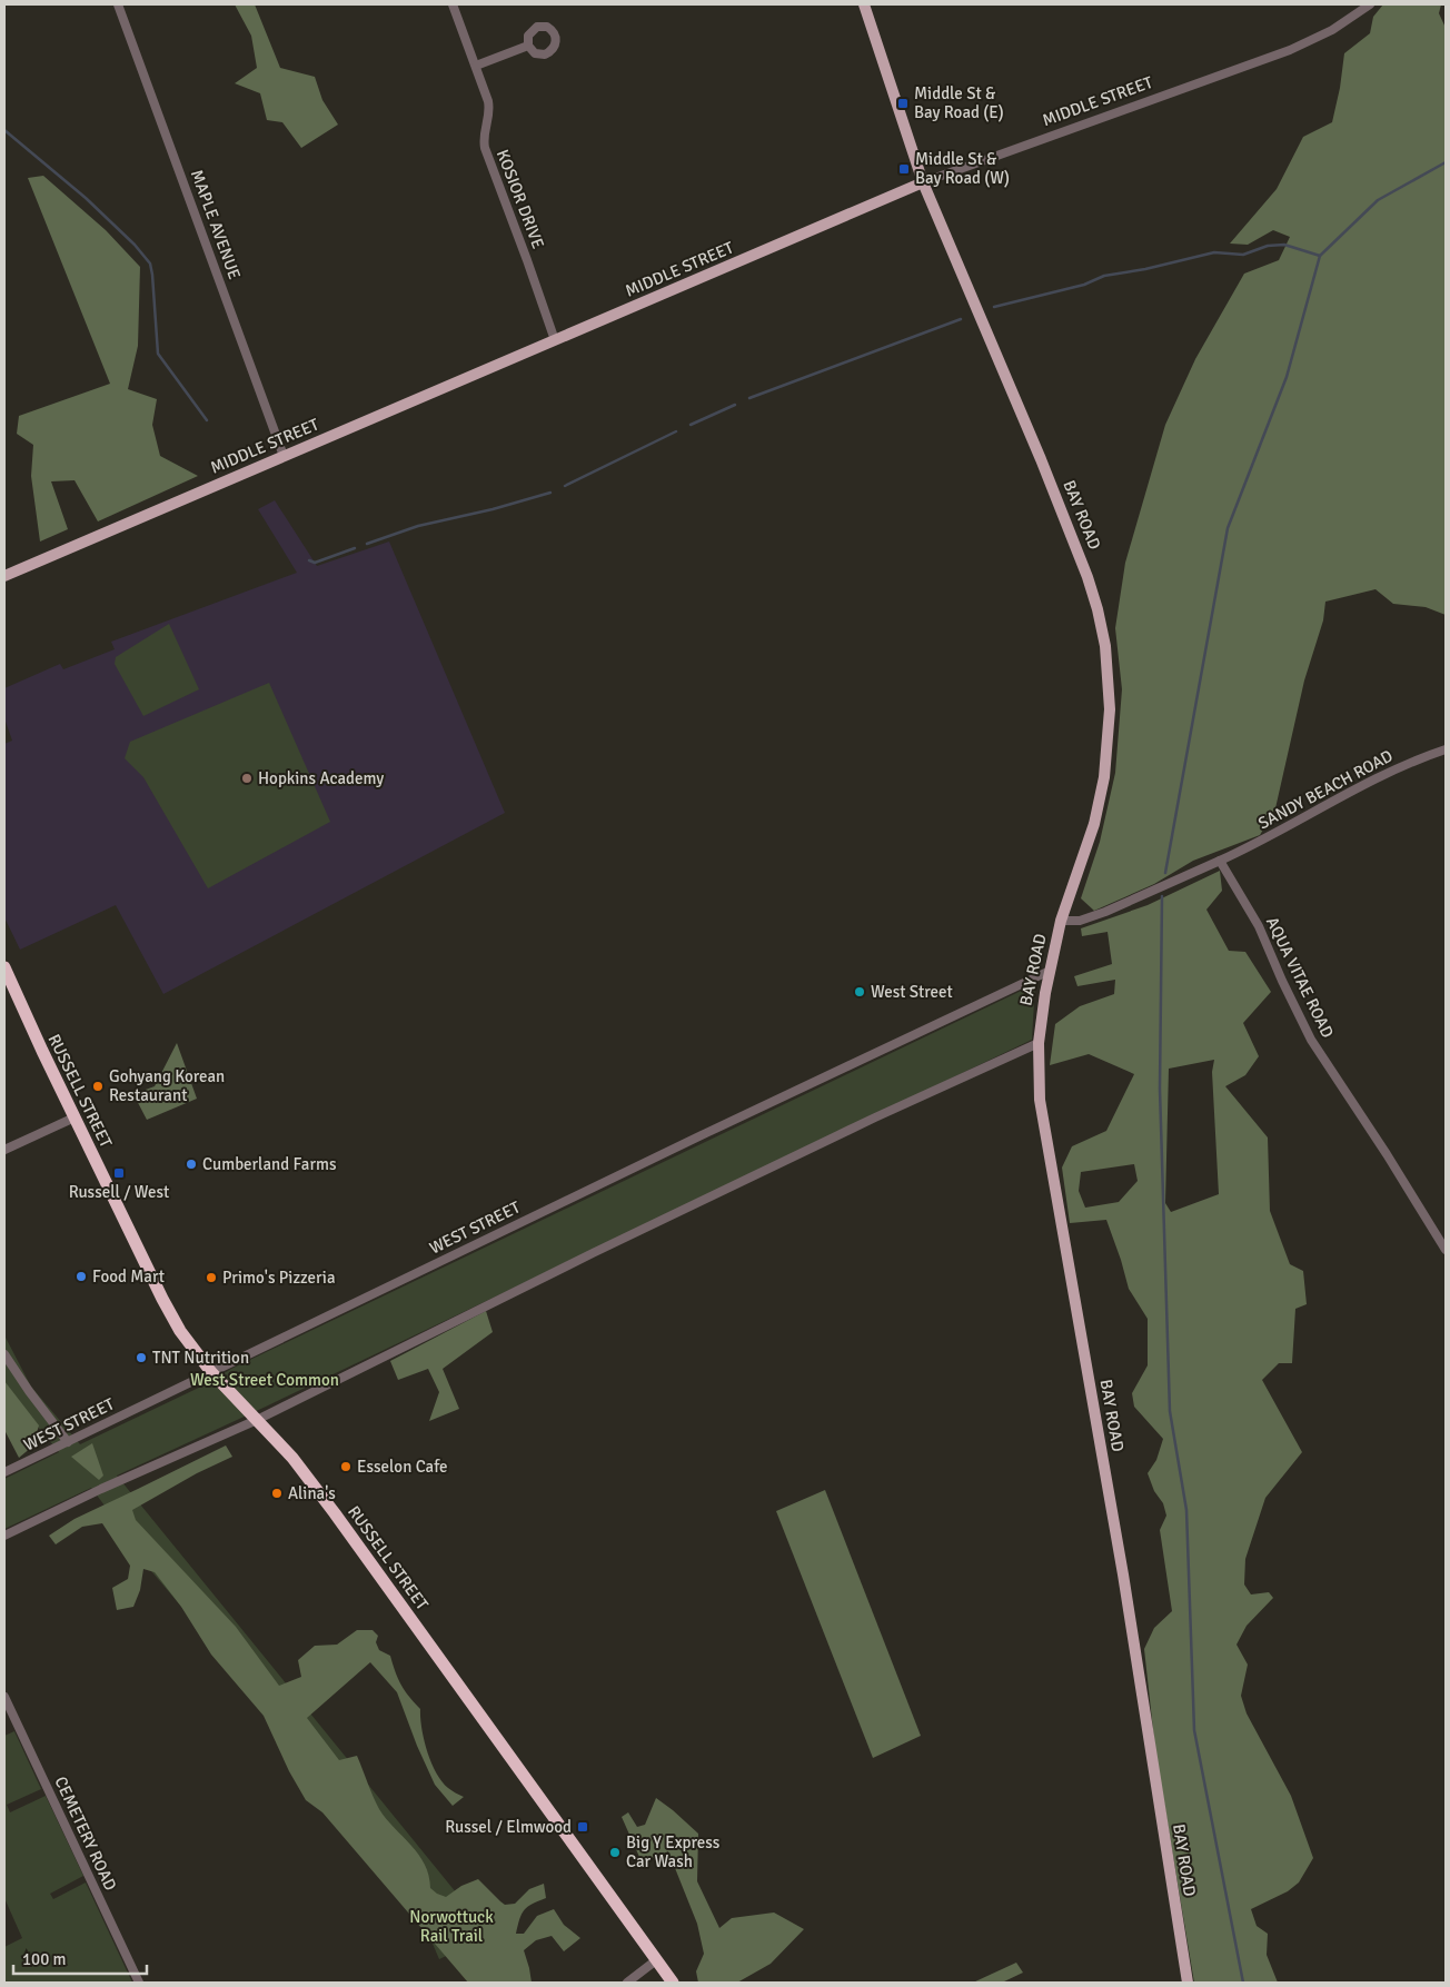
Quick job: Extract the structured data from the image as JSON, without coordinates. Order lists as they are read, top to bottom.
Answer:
{
  "streets": {
    "highway": ["RUSSELL STREET"],
    "main road": ["MIDDLE STREET", "BAY ROAD"],
    "street": [
      "KOSIOR DRIVE",
      "MAPLE AVENUE",
      "SANDY BEACH ROAD",
      "AQUA VITAE ROAD",
      "WEST STREET",
      "CEMETERY ROAD"
    ]
  },
  "crossings": [
    ["MIDDLE STREET", "KOSIOR DRIVE"],
    ["MIDDLE STREET", "MAPLE AVENUE"],
    ["MIDDLE STREET", "BAY ROAD"],
    ["BAY ROAD", "WEST STREET"],
    ["SANDY BEACH ROAD", "AQUA VITAE ROAD"],
    ["RUSSELL STREET", "WEST STREET"]
  ],
  "parks": ["West Street Common", "Norwottuck Rail Trail"],
  "places": {
    "transit": [
      "Middle St & Bay Road (E)",
      "Middle St & Bay Road (W)",
      "Russell / West",
      "Russel / Elmwood"
    ],
    "other": [
      "Hopkins Academy",
      "West Street",
      "Gohyang Korean Restaurant",
      "Cumberland Farms",
      "Food Mart",
      "Primo's Pizzeria",
      "TNT Nutrition",
      "Esselon Cafe",
      "Alina's",
      "Big Y Express Car Wash"
    ]
  },
  "scale_bar": "100 m"
}
